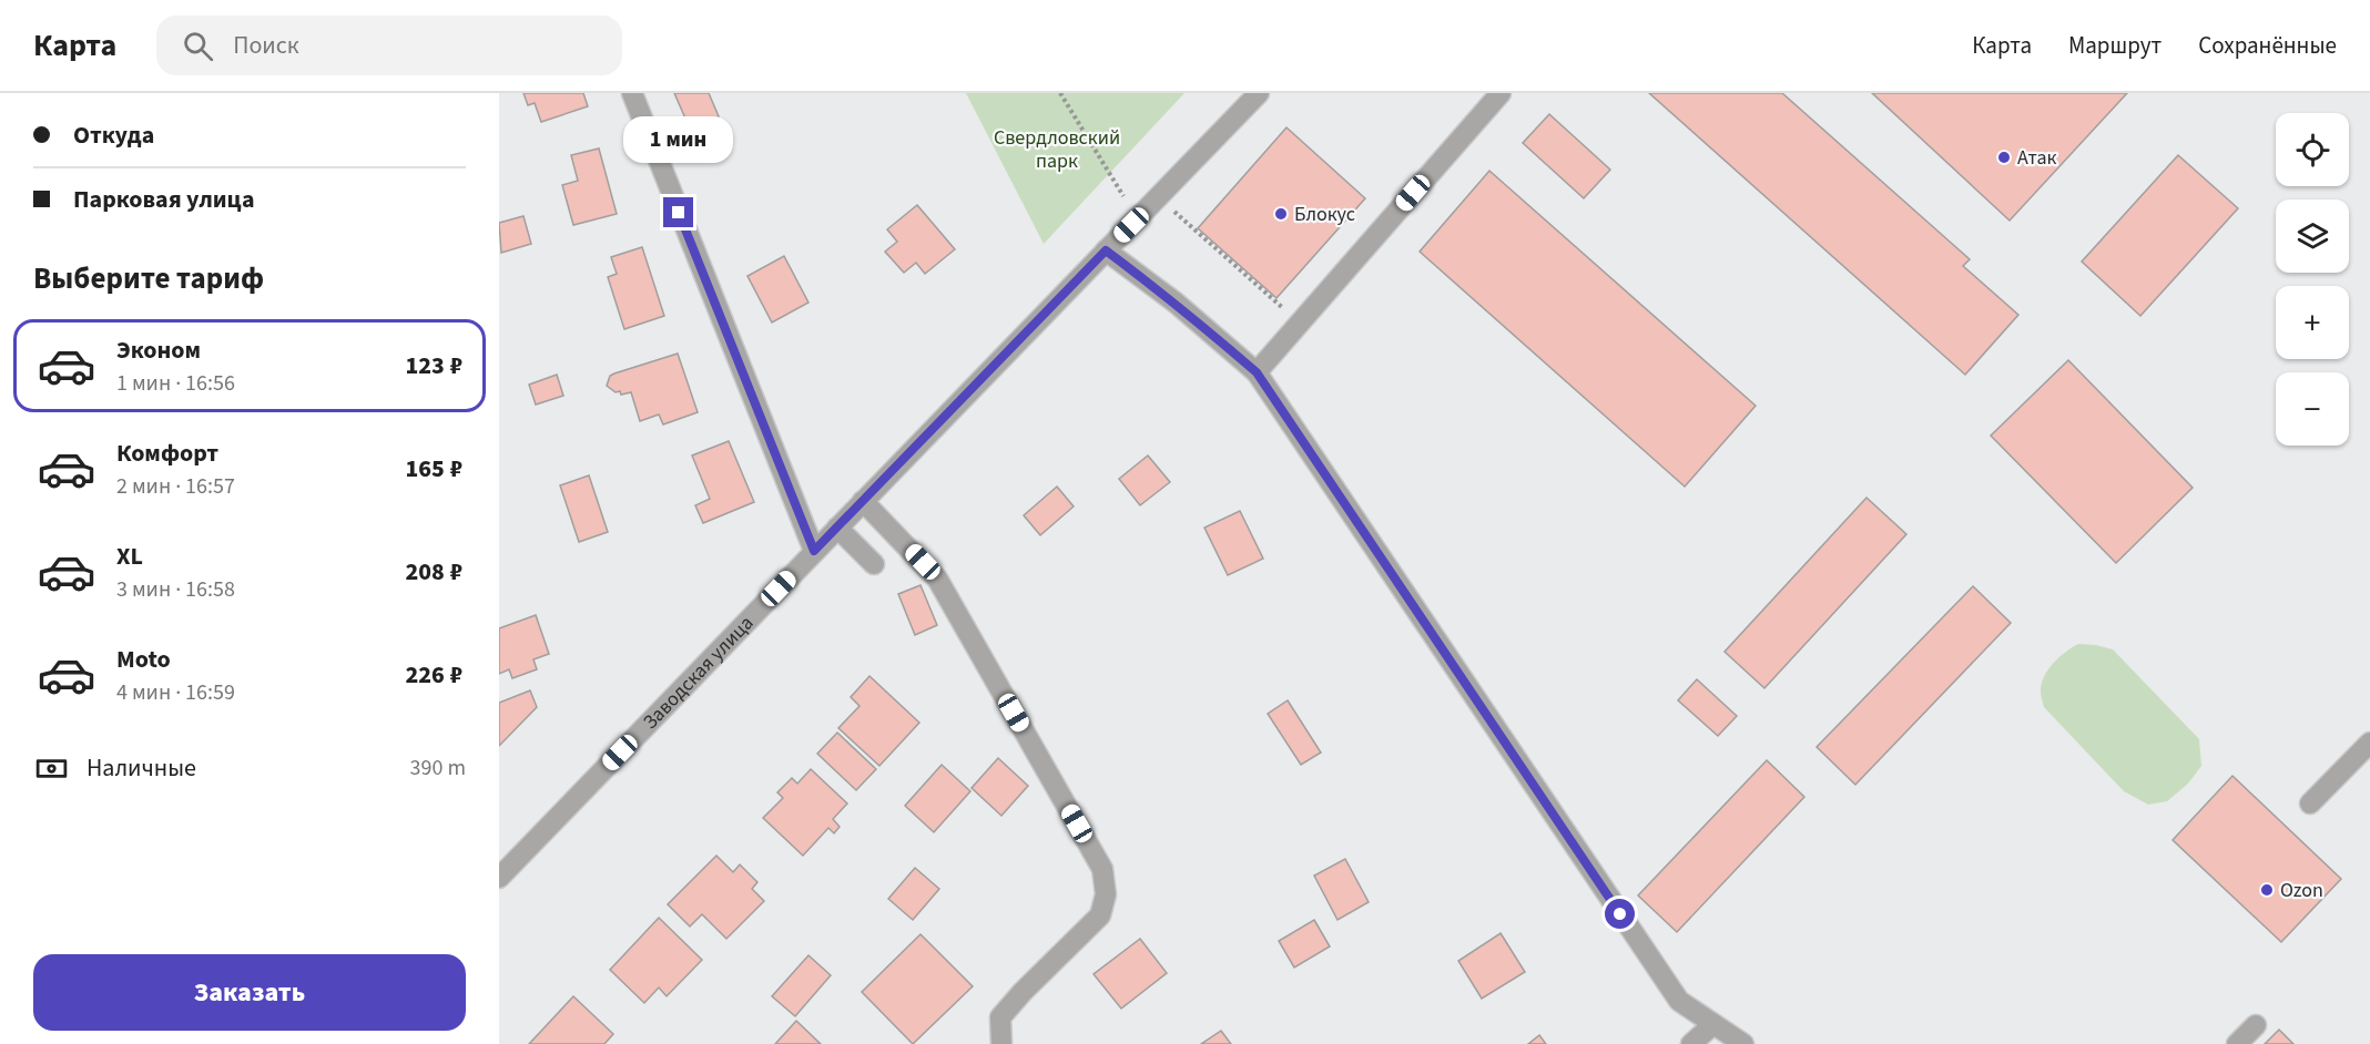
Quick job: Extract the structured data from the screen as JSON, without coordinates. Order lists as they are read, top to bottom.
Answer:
{
  "streets": {
    "street": ["Заводская улица"]
  },
  "parks": ["Свердловский парк"],
  "places": ["Атак", "Блокус", "Ozon"],
  "page": {
    "header": "Карта",
    "search": "Поиск",
    "nav": ["Карта", "Маршрут", "Сохранённые"],
    "banner": ["Откуда", "Парковая улица"],
    "map_buttons": ["+", "−"],
    "bubble": "1 мин",
    "heading": "Выберите тариф",
    "list": [
      {
        "name": "Эконом",
        "note": "1 мин · 16:56",
        "value": "123 ₽"
      },
      {
        "name": "Комфорт",
        "note": "2 мин · 16:57",
        "value": "165 ₽"
      },
      {
        "name": "XL",
        "note": "3 мин · 16:58",
        "value": "208 ₽"
      },
      {
        "name": "Moto",
        "note": "4 мин · 16:59",
        "value": "226 ₽"
      }
    ],
    "pay": ["Наличные", "390 m"],
    "buttons": "Заказать"
  }
}
